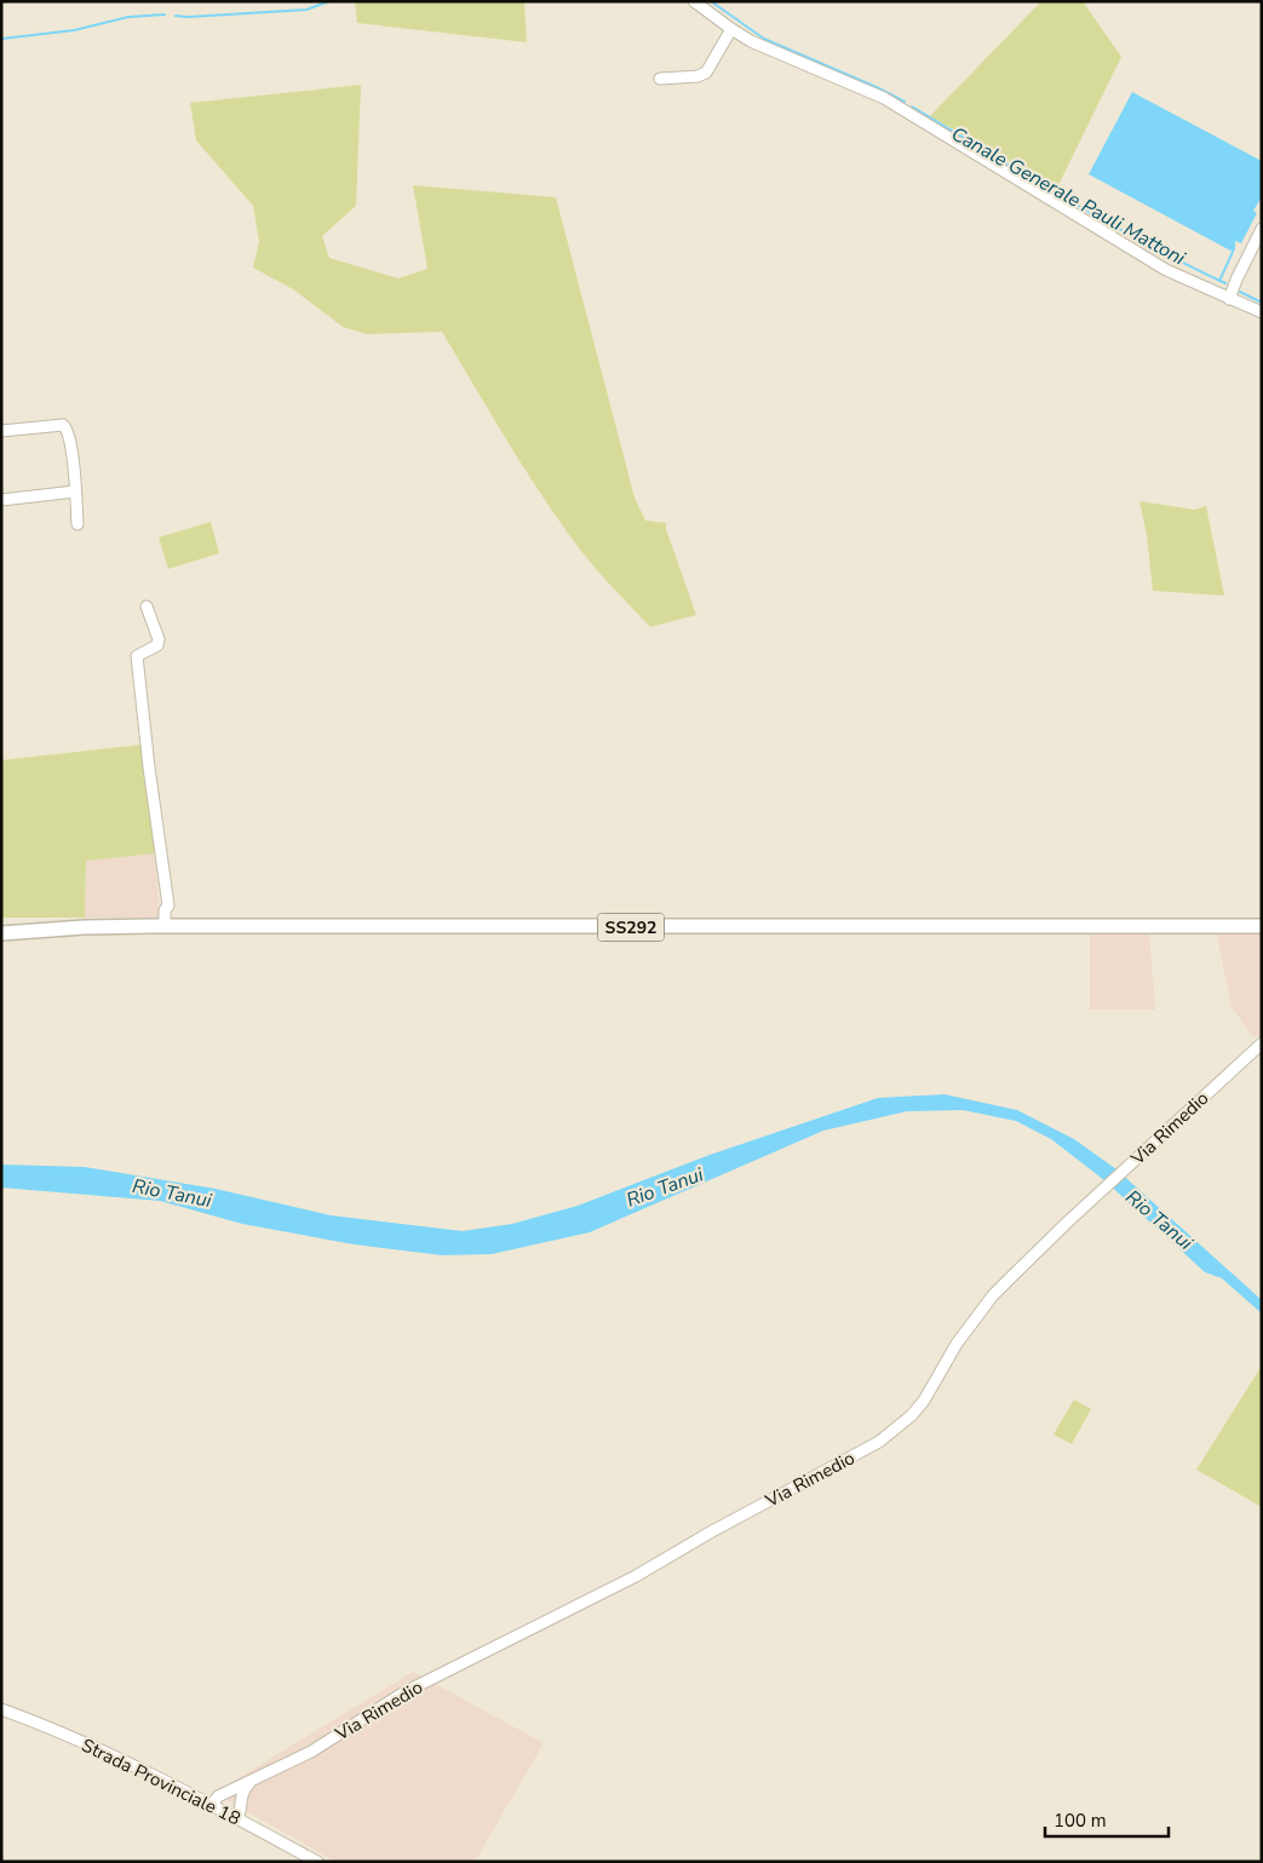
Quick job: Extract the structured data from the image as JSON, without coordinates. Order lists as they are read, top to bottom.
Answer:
{
  "streets": {
    "main road": ["SS292"],
    "street": ["Via Rimedio", "Strada Provinciale 18"]
  },
  "crossings": [
    ["Via Rimedio", "Strada Provinciale 18"]
  ],
  "water": ["Canale Generale Pauli Mattoni", "Rio Tanui"],
  "scale_bar": "100 m"
}
